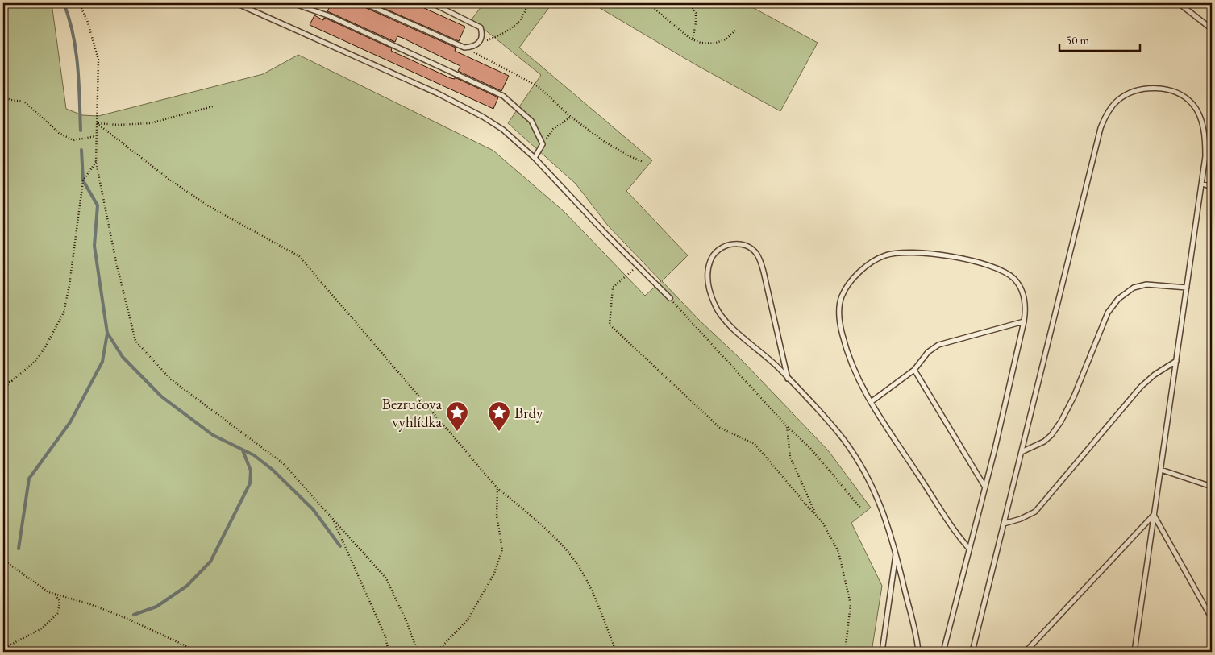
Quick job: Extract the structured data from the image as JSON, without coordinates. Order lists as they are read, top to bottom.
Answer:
{
  "places": {
    "place": ["Bezručova vyhlídka", "Brdy"]
  },
  "scale_bar": "50 m"
}
